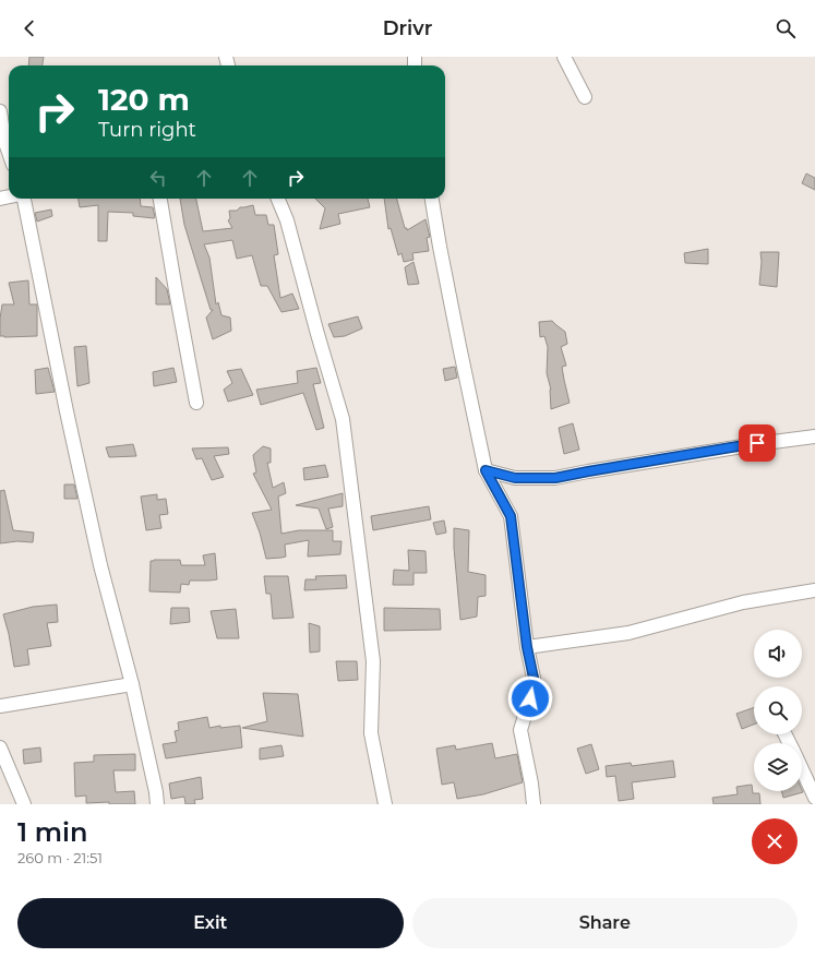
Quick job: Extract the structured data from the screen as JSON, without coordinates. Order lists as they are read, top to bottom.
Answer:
{
  "page": {
    "header": "Drivr",
    "turn": ["120 m", "Turn right"],
    "heading": ["1 min", "260 m · 21:51"],
    "buttons": ["Exit", "Share"]
  }
}
